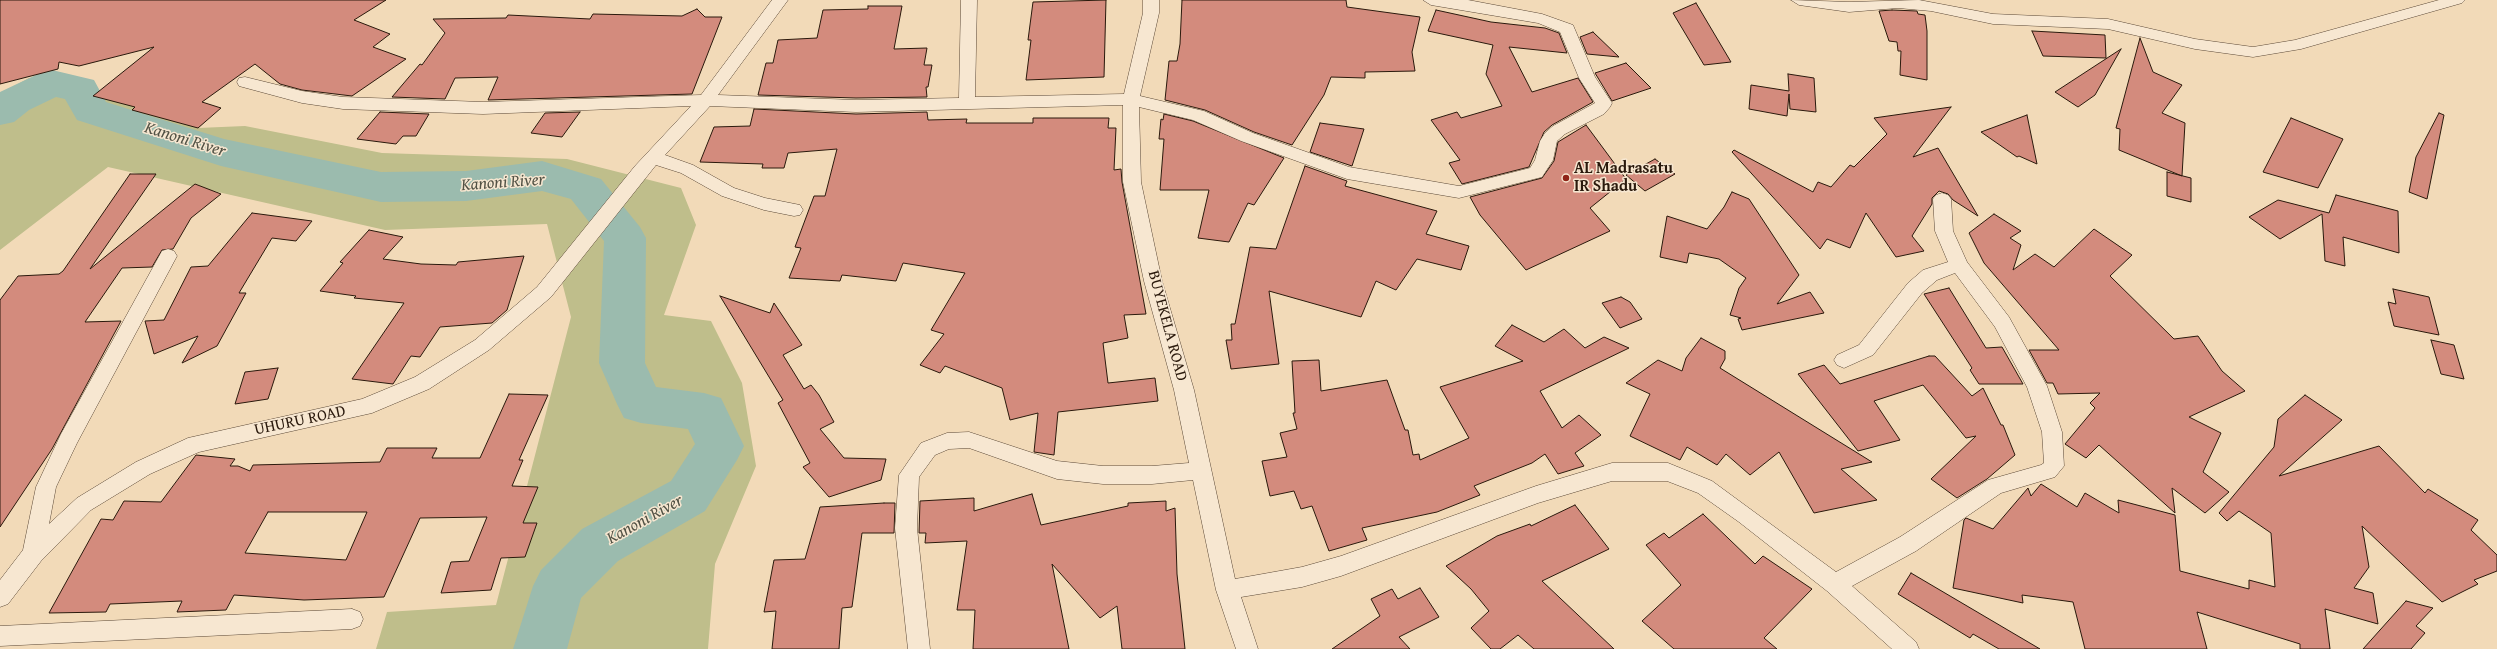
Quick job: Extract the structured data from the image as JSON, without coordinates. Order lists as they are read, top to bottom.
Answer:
{
  "streets": {
    "street": ["BUYEKELA ROAD", "UHURU ROAD"]
  },
  "water": ["Kanoni River"],
  "places": ["AL Madrasatu IR Shadu"]
}
